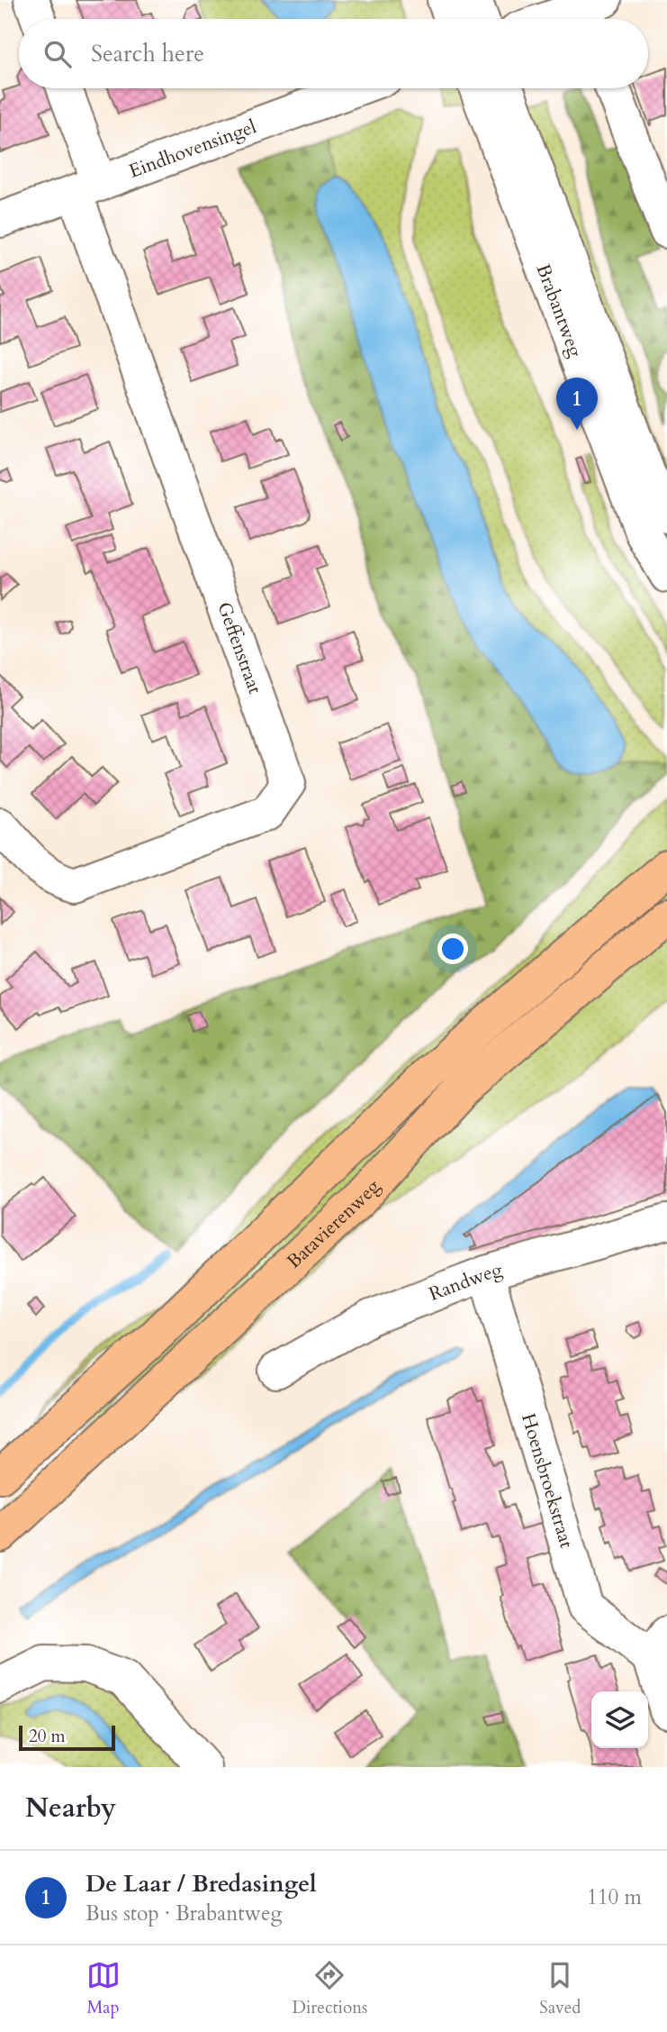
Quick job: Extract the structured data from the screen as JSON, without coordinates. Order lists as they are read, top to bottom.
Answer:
{
  "streets": {
    "main road": ["Batavierenweg"],
    "street": [
      "Eindhovensingel",
      "Brabantweg",
      "Geffenstraat",
      "Randweg",
      "Hoensbroekstraat"
    ]
  },
  "crossings": [
    ["Eindhovensingel", "Geffenstraat"],
    ["Randweg", "Hoensbroekstraat"]
  ],
  "scale_bar": "20 m",
  "page": {
    "search": "Search here",
    "pins": "1",
    "scale": "20 m",
    "heading": "Nearby",
    "list": [
      {
        "mark": "1",
        "name": "De Laar / Bredasingel",
        "note": "Bus stop · Brabantweg",
        "value": "110 m"
      }
    ],
    "nav": ["Map", "Directions", "Saved"]
  }
}
